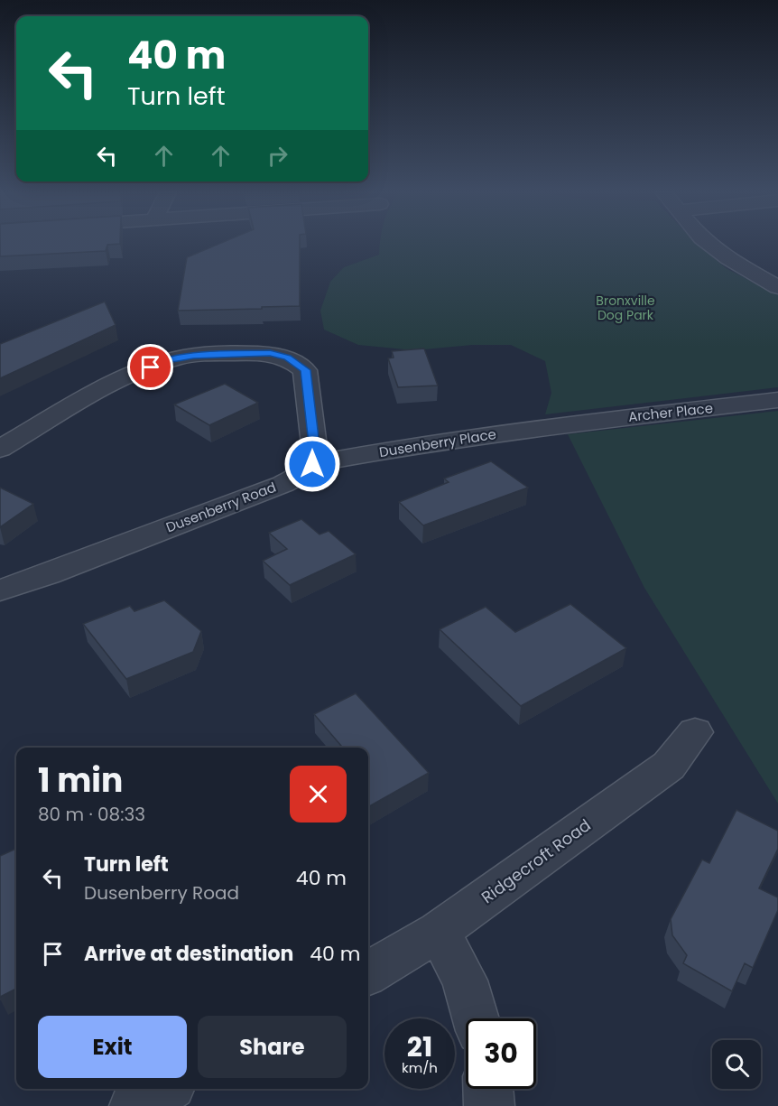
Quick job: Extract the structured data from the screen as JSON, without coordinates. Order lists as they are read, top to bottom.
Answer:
{
  "streets": {
    "street": [
      "Archer Place",
      "Dusenberry Place",
      "Dusenberry Road",
      "Ridgecroft Road"
    ]
  },
  "crossings": [
    ["Archer Place", "Dusenberry Place"],
    ["Dusenberry Place", "Dusenberry Road"]
  ],
  "parks": ["Bronxville Dog Park"],
  "page": {
    "turn": ["40 m", "Turn left"],
    "heading": ["1 min", "80 m · 08:33"],
    "list": [
      {
        "name": "Turn left",
        "note": "Dusenberry Road",
        "value": "40 m"
      },
      {
        "name": "Arrive at destination",
        "value": "40 m"
      }
    ],
    "buttons": ["Exit", "Share"],
    "speed": "21 km/h",
    "limit": "30"
  }
}
